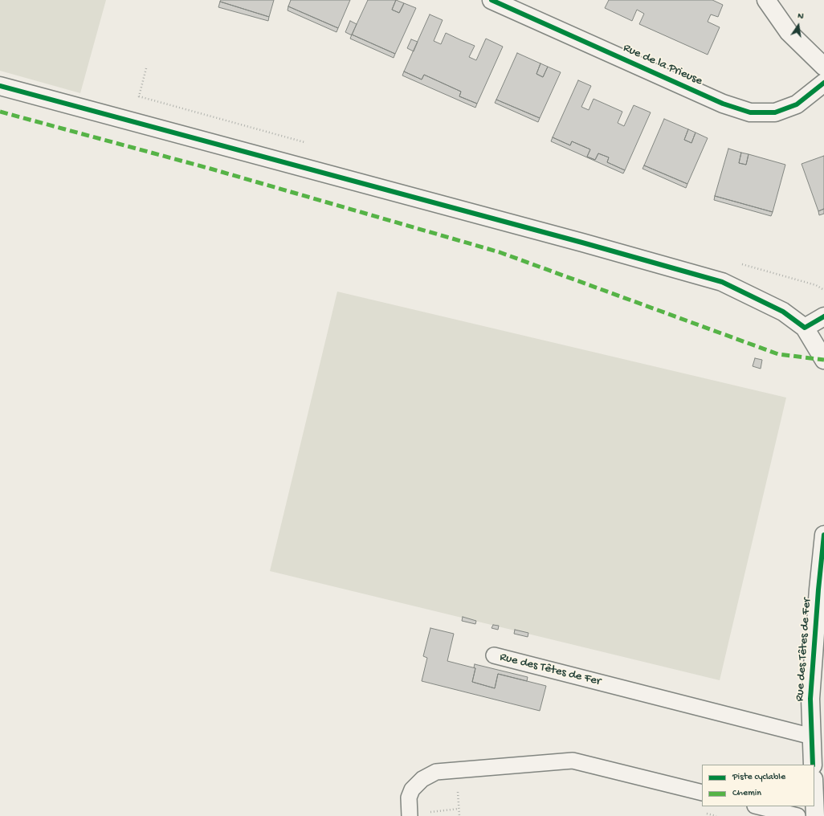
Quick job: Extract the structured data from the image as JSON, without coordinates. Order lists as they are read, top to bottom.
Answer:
{
  "streets": {
    "street": ["Rue de la Prieuse", "Rue des Têtes de Fer"]
  },
  "legend": ["Piste cyclable", "Chemin"],
  "north": "top"
}
